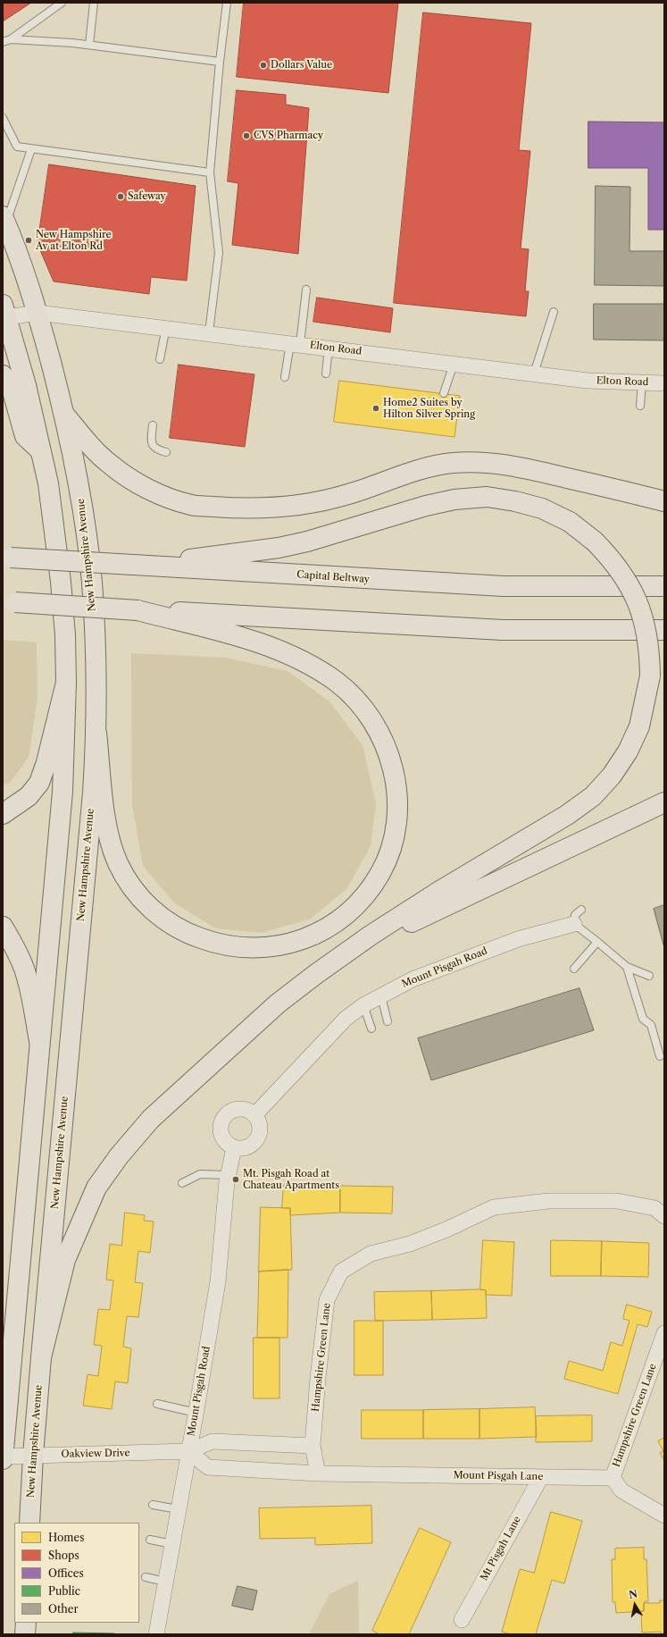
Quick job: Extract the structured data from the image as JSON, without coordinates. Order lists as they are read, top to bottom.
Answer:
{
  "streets": {
    "main road": ["New Hampshire Avenue", "Capital Beltway"],
    "street": [
      "Elton Road",
      "Mount Pisgah Road",
      "Hampshire Green Lane",
      "Oakview Drive",
      "Mount Pisgah Lane",
      "Mt Pisgah Lane"
    ]
  },
  "crossings": [
    ["Elton Road", "New Hampshire Avenue"],
    ["New Hampshire Avenue", "Oakview Drive"],
    ["Mount Pisgah Road", "Oakview Drive"],
    ["Mount Pisgah Road", "Mount Pisgah Lane"],
    ["Hampshire Green Lane", "Mount Pisgah Lane"],
    ["Oakview Drive", "Mount Pisgah Lane"],
    ["Mount Pisgah Lane", "Mt Pisgah Lane"]
  ],
  "places": [
    "Dollars Value",
    "CVS Pharmacy",
    "Safeway",
    "New Hampshire Av at Elton Rd",
    "Home2 Suites by Hilton Silver Spring",
    "Mt. Pisgah Road at Chateau Apartments"
  ],
  "legend": [
    "Homes",
    "Shops",
    "Offices",
    "Public",
    "Other"
  ],
  "north": "top"
}
